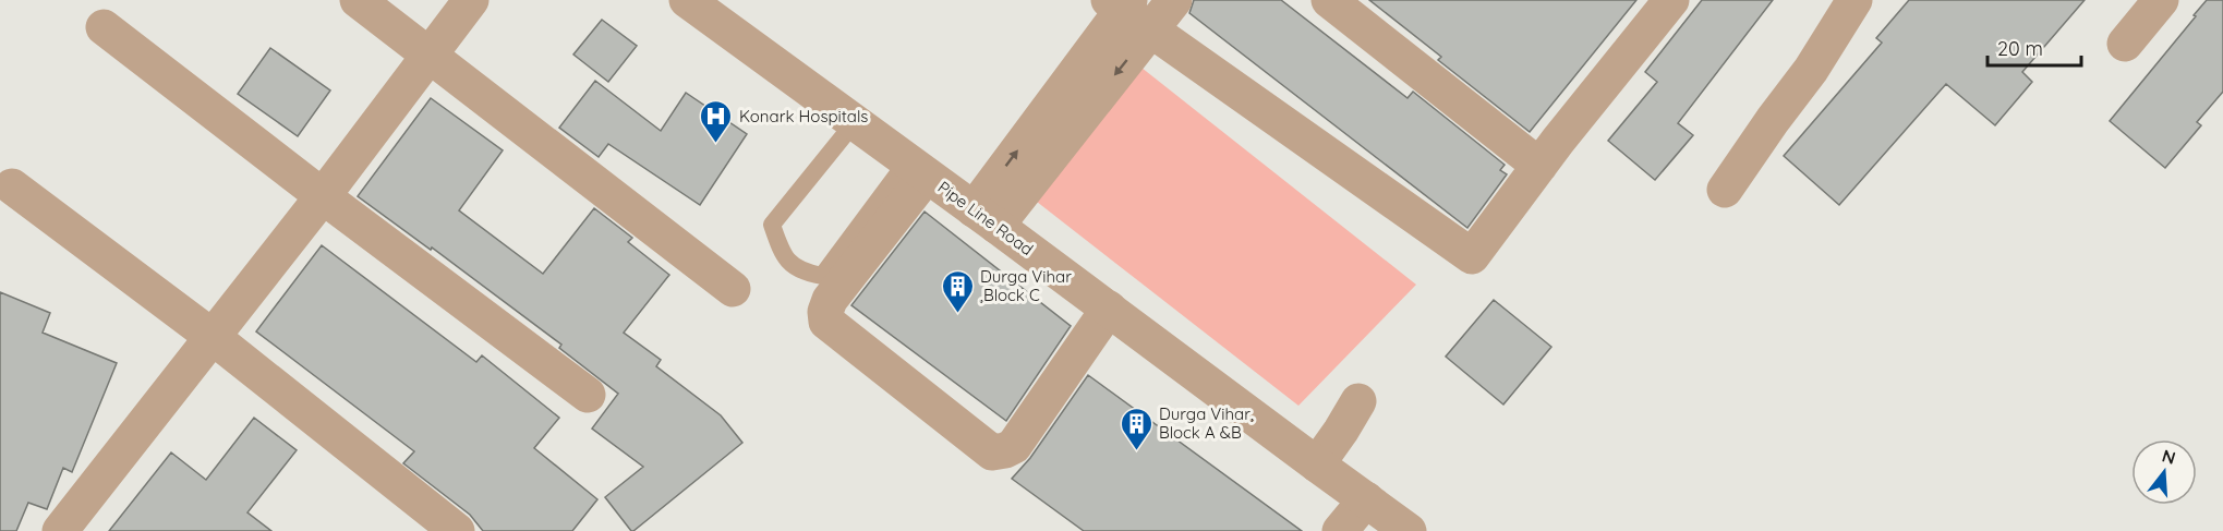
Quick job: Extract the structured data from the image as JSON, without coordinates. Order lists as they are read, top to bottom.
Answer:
{
  "streets": {
    "street": ["Pipe Line Road"]
  },
  "places": {
    "hospital": ["Konark Hospitals"],
    "building": ["Durga Vihar ,Block C", "Durga Vihar, Block A &B"]
  },
  "scale_bar": "20 m",
  "north": "top"
}
